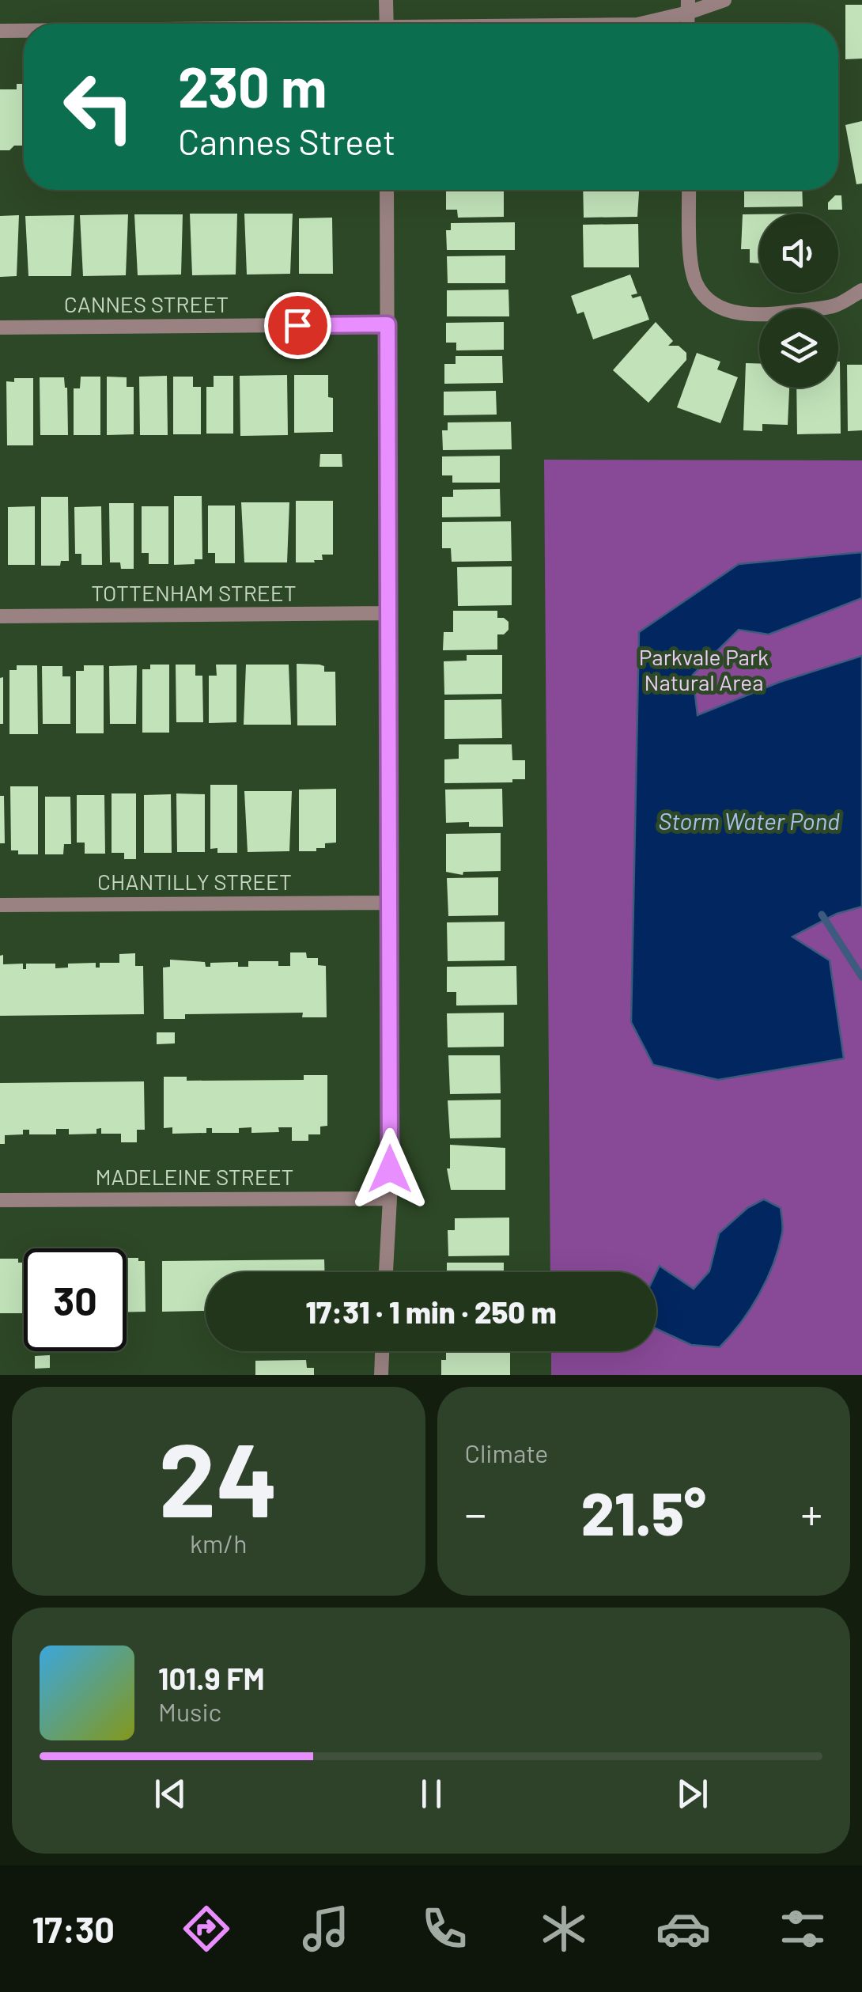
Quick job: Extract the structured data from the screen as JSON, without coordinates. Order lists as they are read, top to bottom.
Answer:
{
  "streets": {
    "street": [
      "CANNES STREET",
      "TOTTENHAM STREET",
      "CHANTILLY STREET",
      "MADELEINE STREET"
    ]
  },
  "water": ["Storm Water Pond"],
  "parks": ["Parkvale Park Natural Area"],
  "page": {
    "turn": ["230 m", "Cannes Street"],
    "limit": "30",
    "trip": "17:31 · 1 min · 250 m",
    "tile": [
      ["24", "km/h"],
      "Climate"
    ],
    "heat": ["−", "21.5°", "+"],
    "song": ["101.9 FM", "Music"],
    "tabs": "17:30"
  }
}
